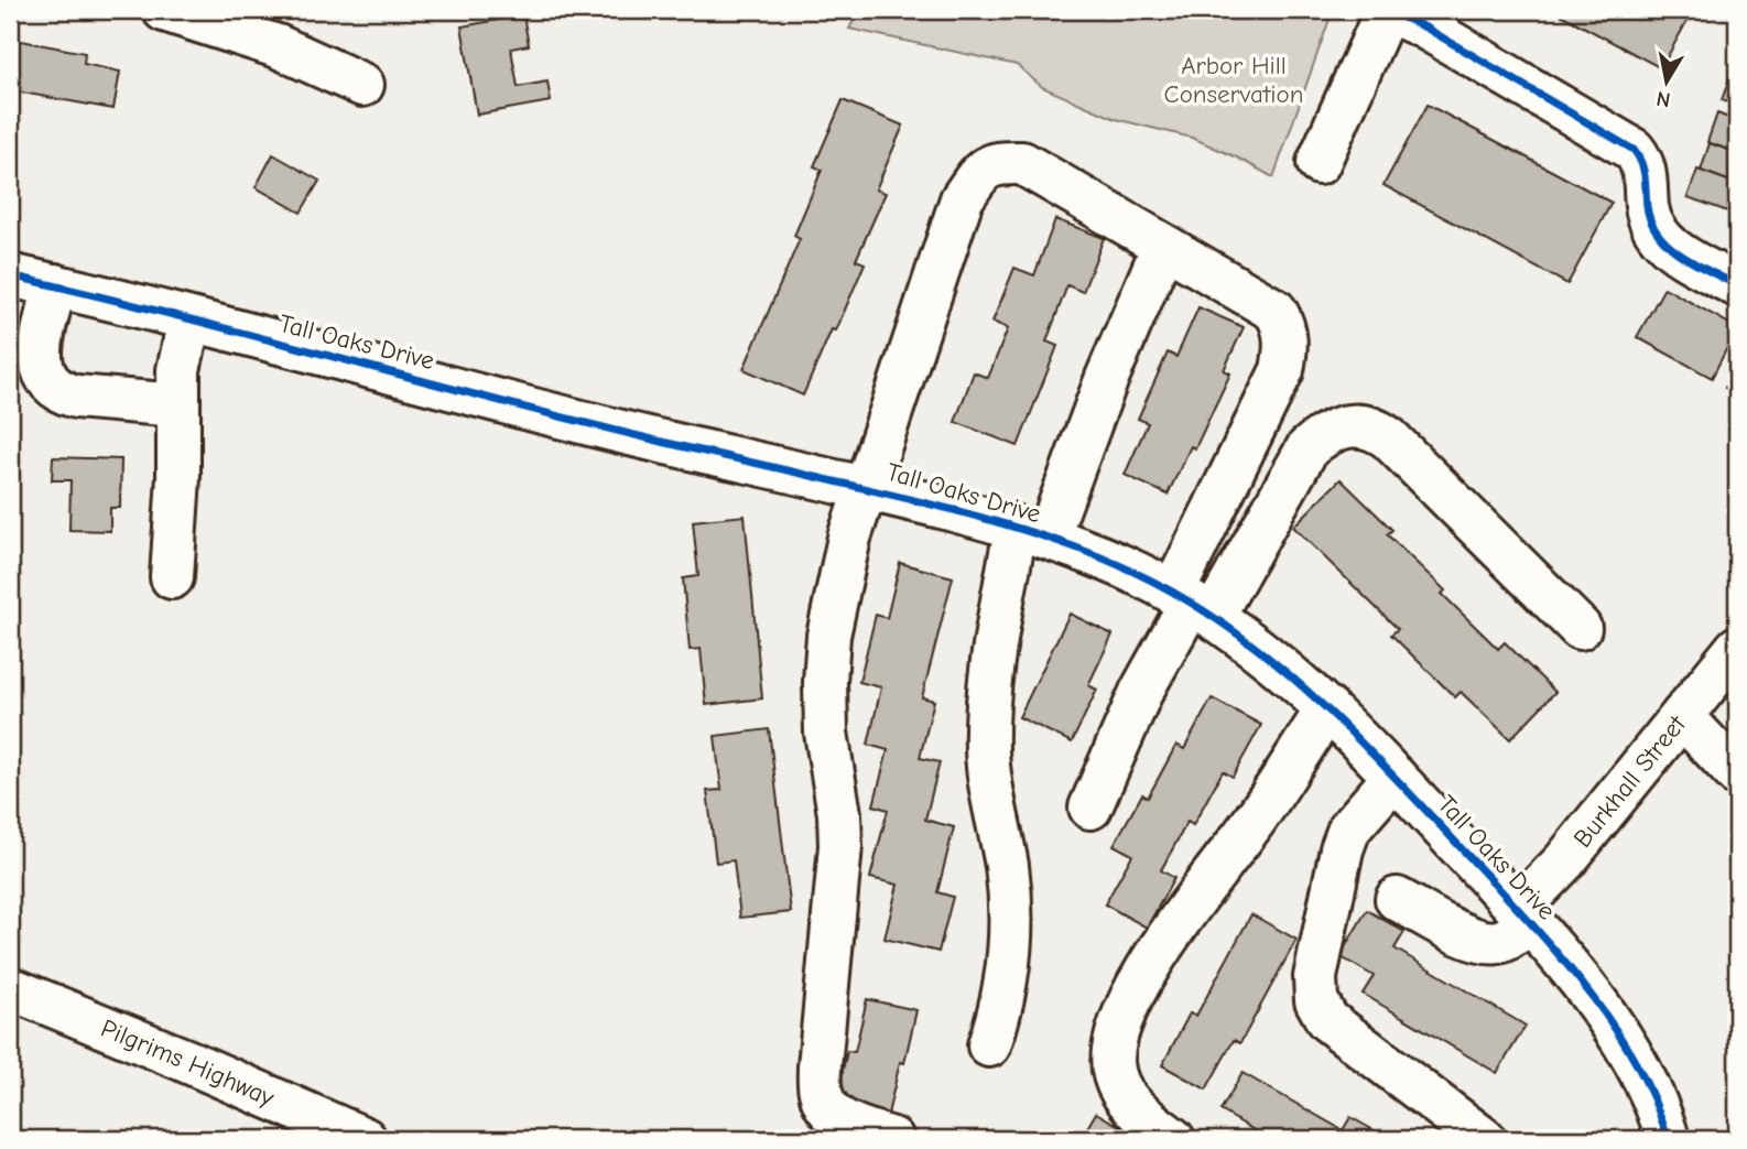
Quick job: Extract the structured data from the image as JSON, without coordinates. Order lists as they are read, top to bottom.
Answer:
{
  "streets": {
    "main road": ["Tall Oaks Drive", "Burkhall Street", "Pilgrims Highway"]
  },
  "crossings": [
    ["Tall Oaks Drive", "Burkhall Street"]
  ],
  "parks": ["Arbor Hill Conservation"],
  "north": "bottom"
}
